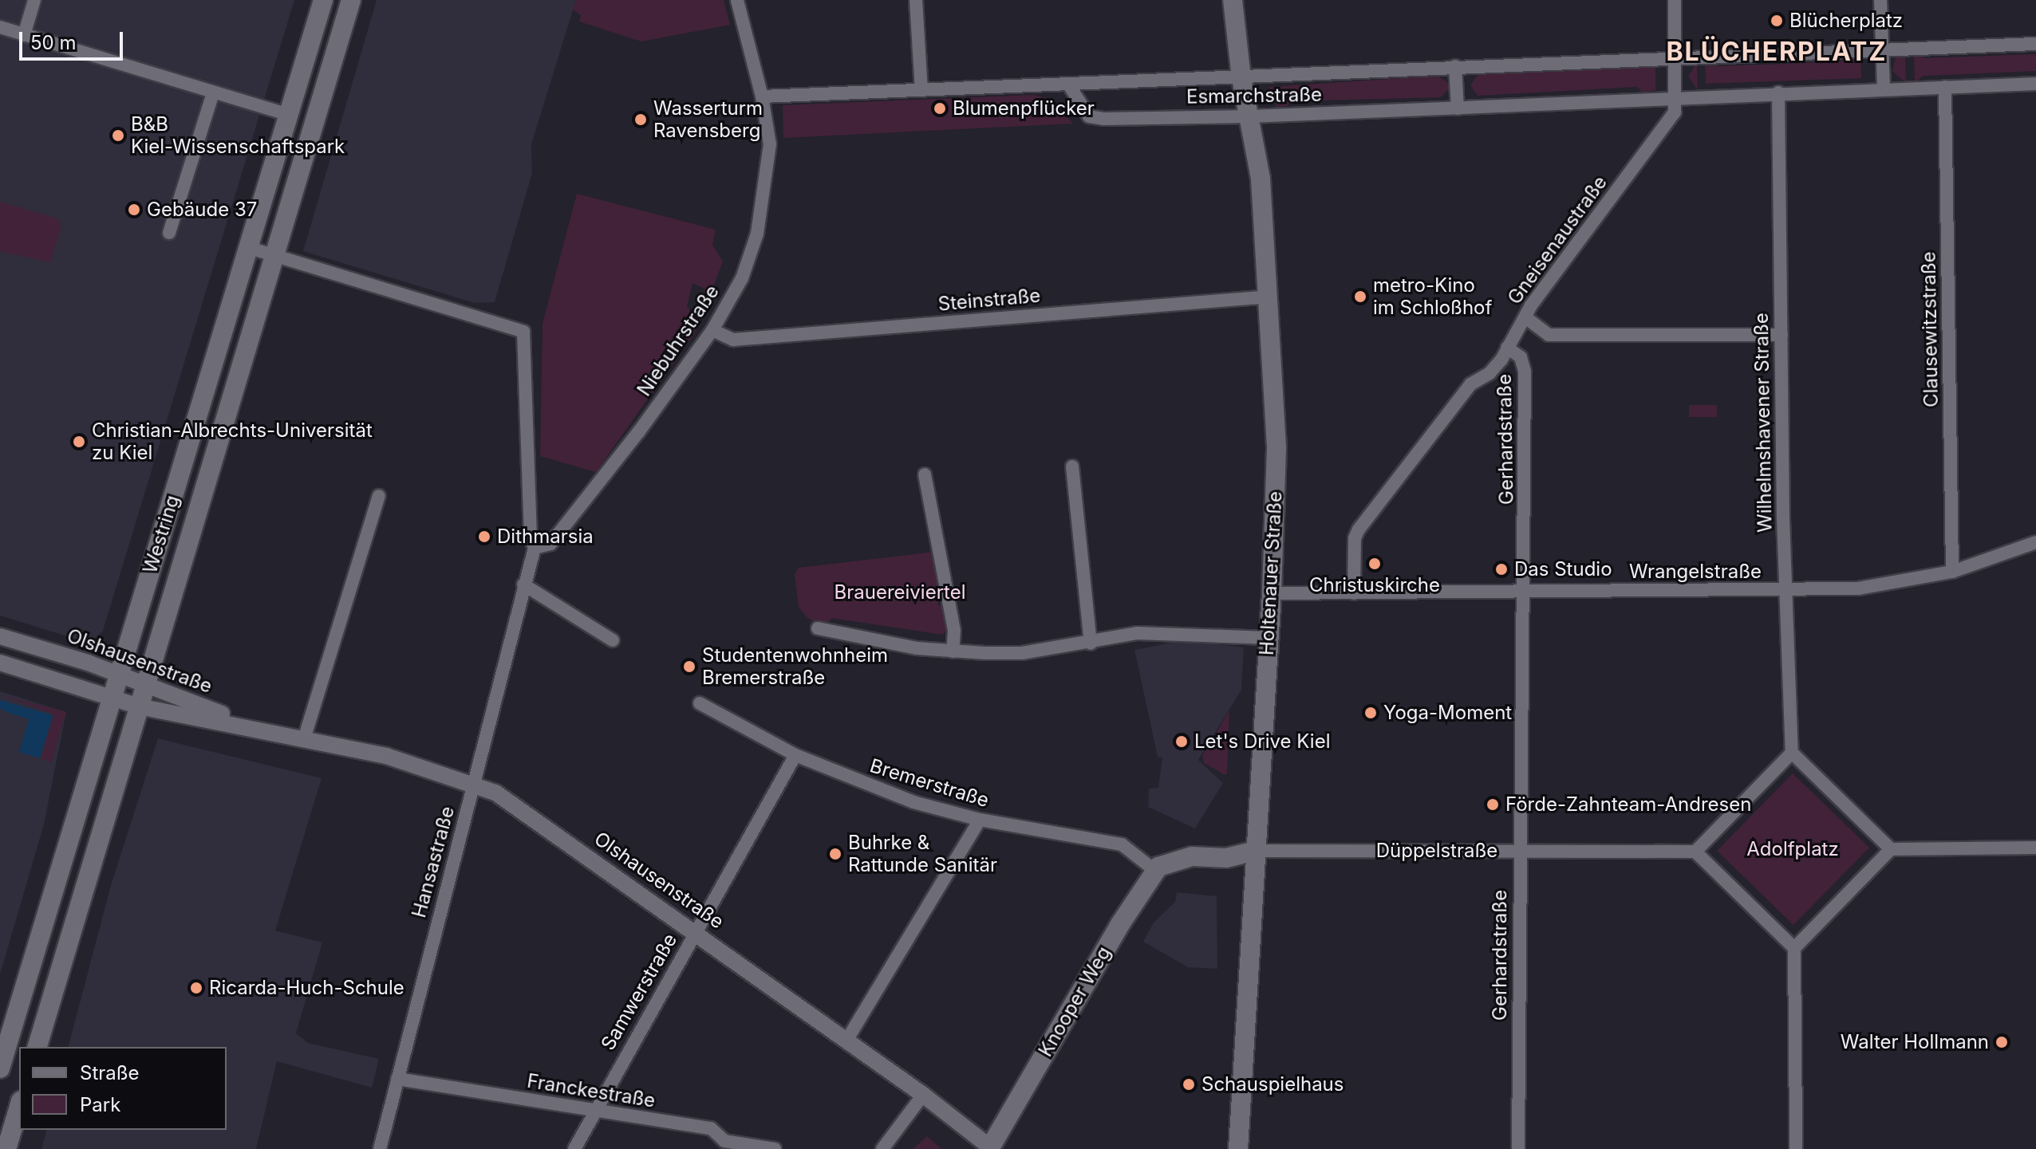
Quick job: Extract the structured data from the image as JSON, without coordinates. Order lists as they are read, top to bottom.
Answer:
{
  "streets": {
    "main road": [
      "Westring",
      "Holtenauer Straße",
      "Düppelstraße",
      "Knooper Weg"
    ],
    "street": [
      "Esmarchstraße",
      "Gneisenaustraße",
      "Steinstraße",
      "Clausewitzstraße",
      "Niebuhrstraße",
      "Wilhelmshavener Straße",
      "Gerhardstraße",
      "Wrangelstraße",
      "Olshausenstraße",
      "Bremerstraße",
      "Hansastraße",
      "Samwerstraße",
      "Franckestraße"
    ]
  },
  "crossings": [
    ["Esmarchstraße", "Gneisenaustraße"],
    ["Esmarchstraße", "Clausewitzstraße"],
    ["Esmarchstraße", "Niebuhrstraße"],
    ["Esmarchstraße", "Wilhelmshavener Straße"],
    ["Esmarchstraße", "Holtenauer Straße"],
    ["Gneisenaustraße", "Gerhardstraße"],
    ["Gneisenaustraße", "Wrangelstraße"],
    ["Steinstraße", "Niebuhrstraße"],
    ["Steinstraße", "Holtenauer Straße"],
    ["Clausewitzstraße", "Wrangelstraße"],
    ["Wilhelmshavener Straße", "Wrangelstraße"],
    ["Gerhardstraße", "Wrangelstraße"],
    ["Gerhardstraße", "Düppelstraße"],
    ["Westring", "Olshausenstraße"],
    ["Wrangelstraße", "Holtenauer Straße"],
    ["Holtenauer Straße", "Düppelstraße"],
    ["Olshausenstraße", "Hansastraße"],
    ["Olshausenstraße", "Samwerstraße"],
    ["Olshausenstraße", "Knooper Weg"],
    ["Bremerstraße", "Düppelstraße"],
    ["Bremerstraße", "Samwerstraße"],
    ["Bremerstraße", "Knooper Weg"],
    ["Düppelstraße", "Knooper Weg"],
    ["Hansastraße", "Franckestraße"],
    ["Samwerstraße", "Franckestraße"]
  ],
  "districts": ["BLÜCHERPLATZ"],
  "parks": ["Brauereiviertel", "Adolfplatz"],
  "places": [
    "Blücherplatz",
    "Blumenpflücker",
    "Wasserturm Ravensberg",
    "B&B Kiel-Wissenschaftspark",
    "Gebäude 37",
    "metro-Kino im Schloßhof",
    "Christian-Albrechts-Universität zu Kiel",
    "Dithmarsia",
    "Christuskirche",
    "Das Studio",
    "Studentenwohnheim Bremerstraße",
    "Yoga-Moment",
    "Let's Drive Kiel",
    "Förde-Zahnteam-Andresen",
    "Buhrke & Rattunde Sanitär",
    "Ricarda-Huch-Schule",
    "Walter Hollmann",
    "Schauspielhaus"
  ],
  "legend": ["Straße", "Park"],
  "scale_bar": "50 m"
}
